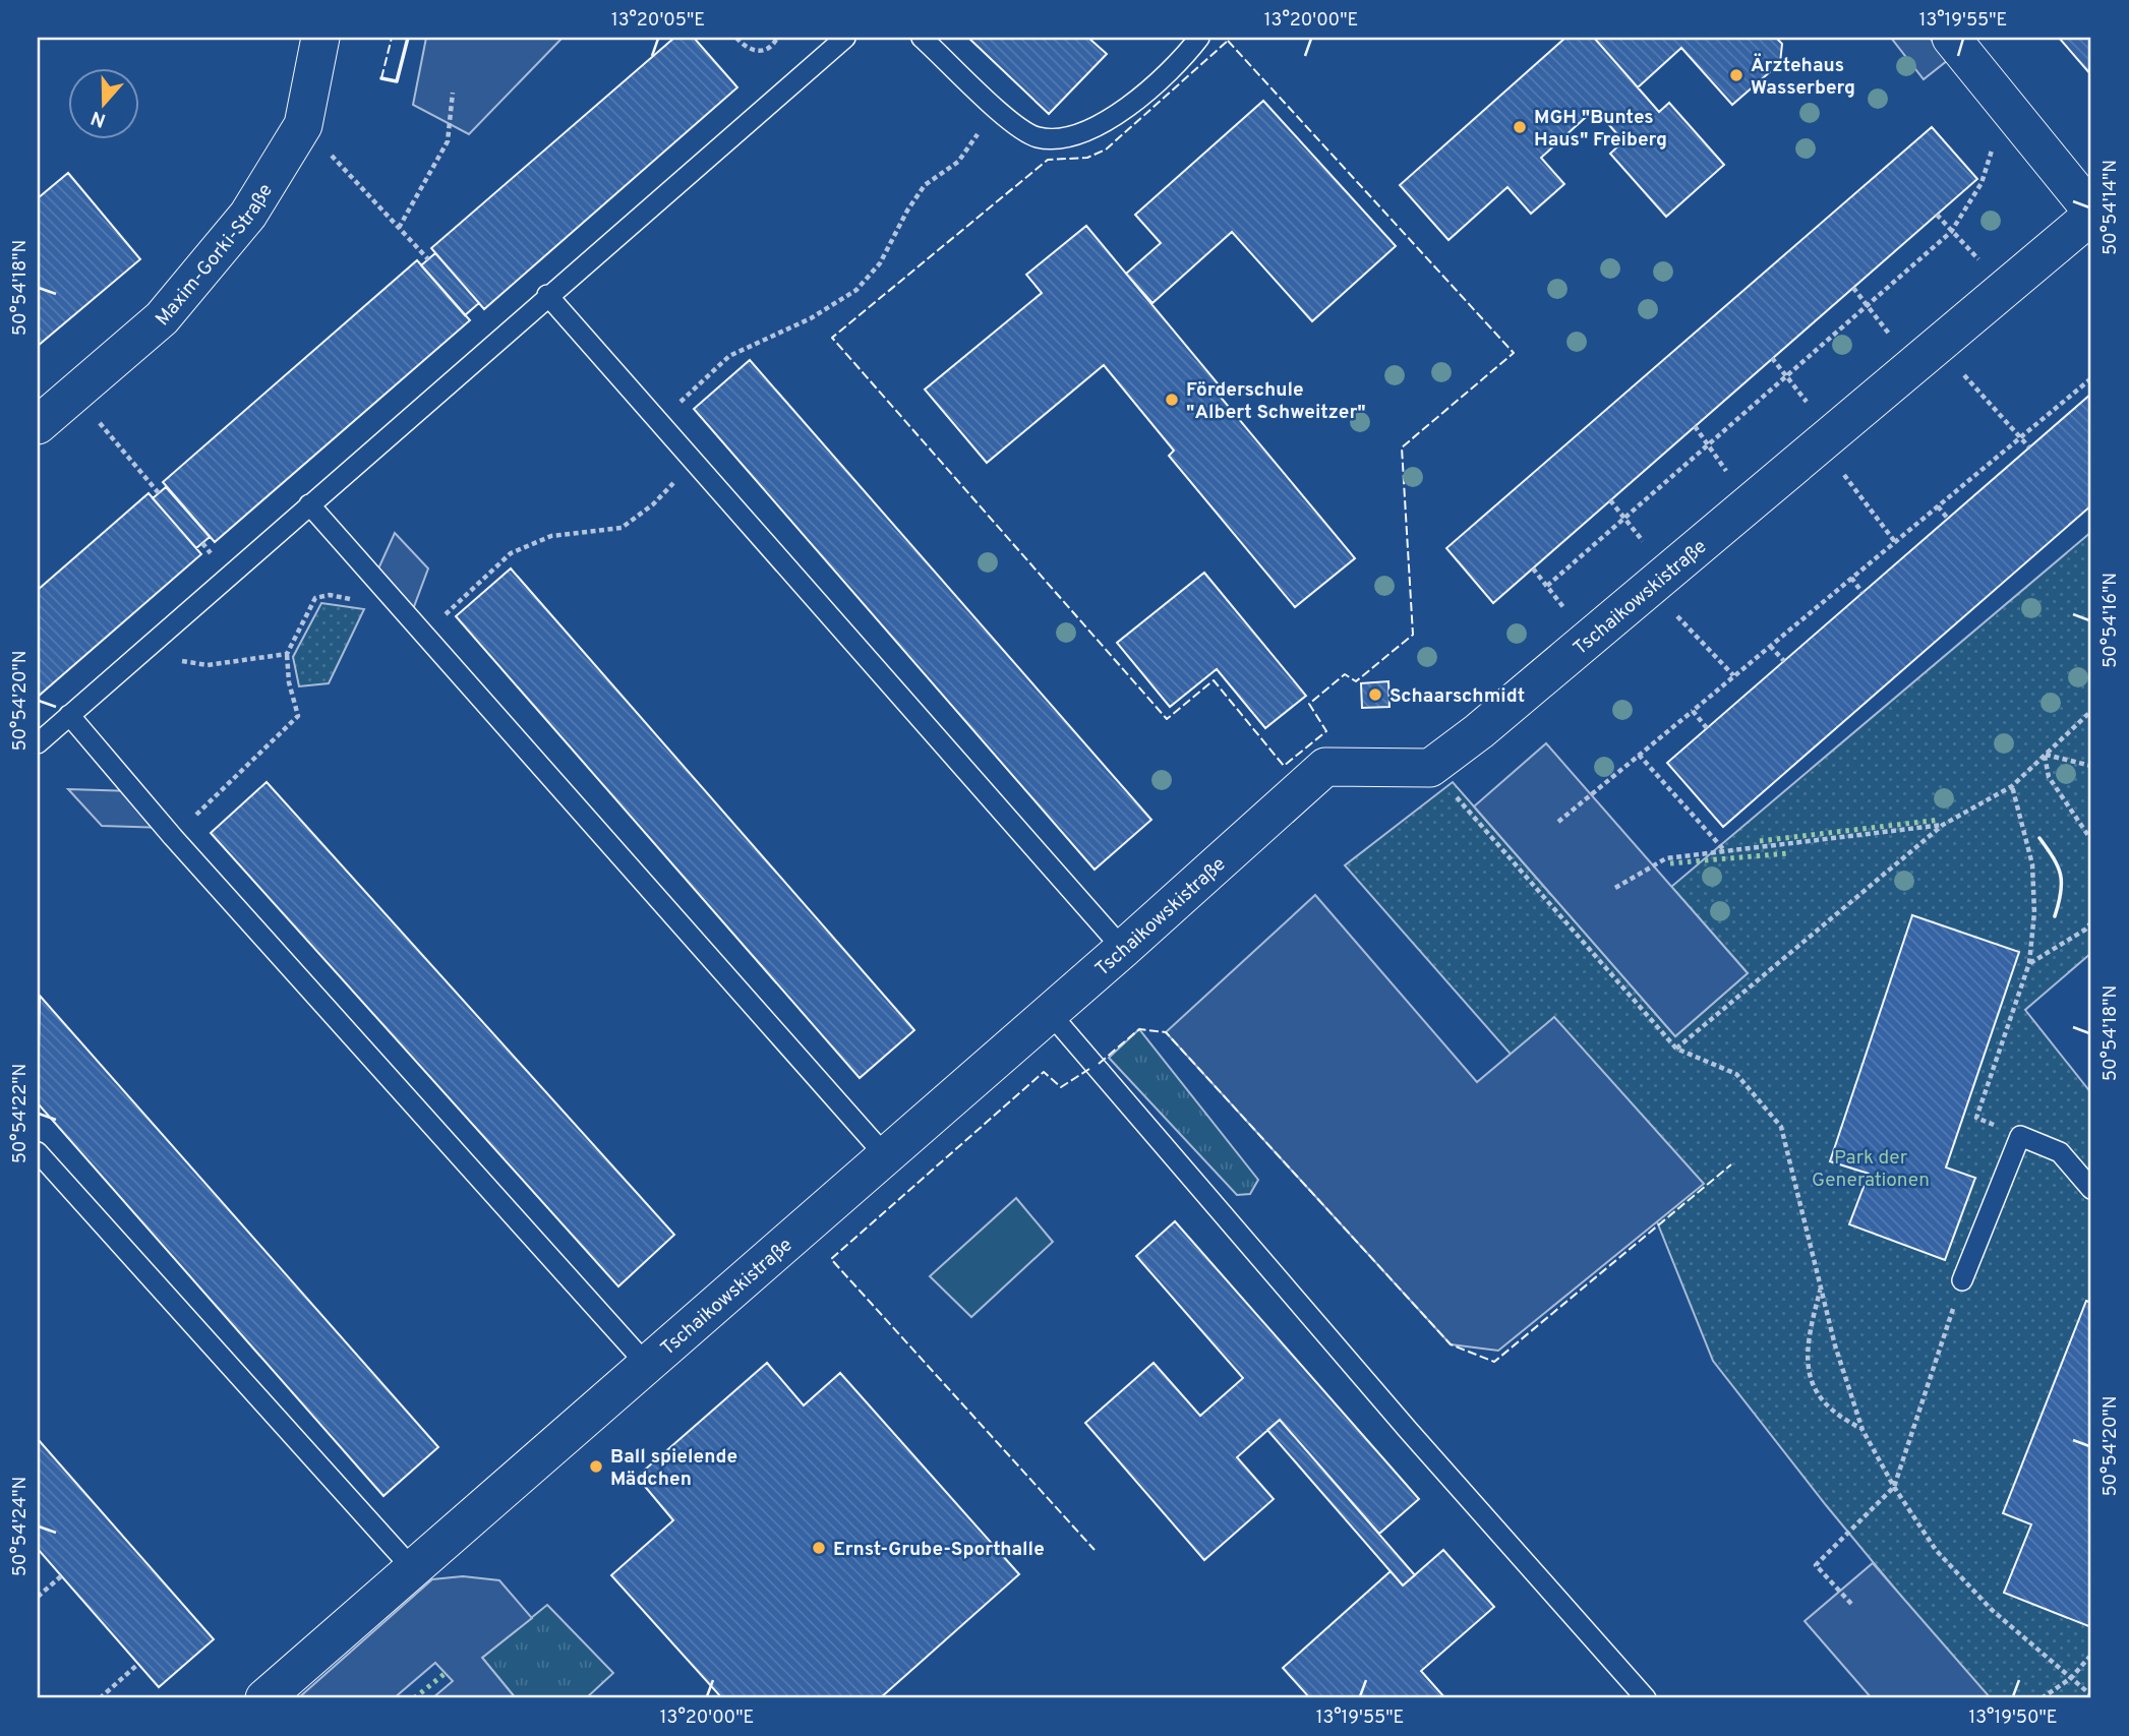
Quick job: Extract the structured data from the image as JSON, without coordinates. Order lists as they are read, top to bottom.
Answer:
{
  "streets": {
    "street": ["Maxim-Gorki-Straße", "Tschaikowskistraße"]
  },
  "parks": ["Park der Generationen"],
  "places": [
    "Ärztehaus Wasserberg",
    "MGH \"Buntes Haus\" Freiberg",
    "Förderschule \"Albert Schweitzer\"",
    "Schaarschmidt",
    "Ball spielende Mädchen",
    "Ernst-Grube-Sporthalle"
  ],
  "north": "bottom",
  "coordinates": [
    "13°20'05\"E",
    "13°20'00\"E",
    "13°19'55\"E",
    "50°54'14\"N",
    "50°54'18\"N",
    "50°54'16\"N",
    "50°54'20\"N",
    "50°54'22\"N",
    "50°54'24\"N",
    "13°19'50\"E"
  ]
}
